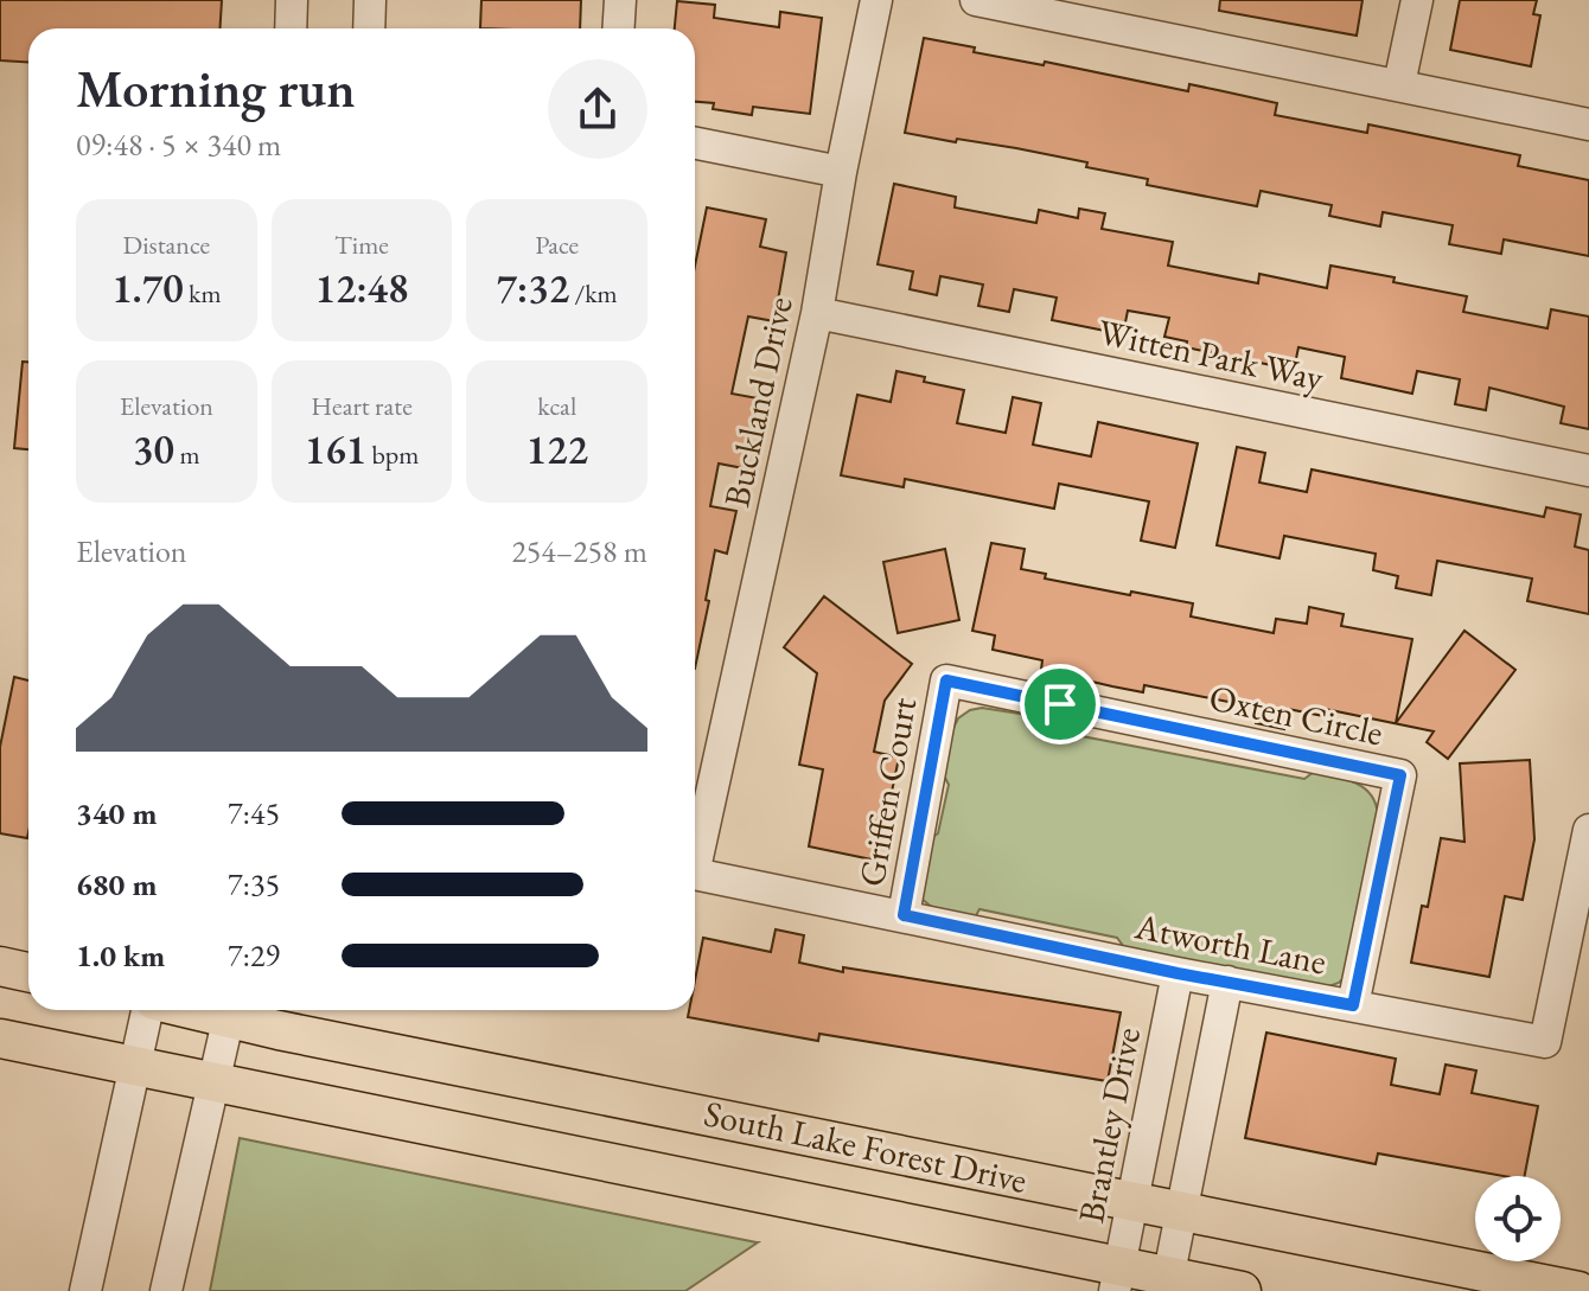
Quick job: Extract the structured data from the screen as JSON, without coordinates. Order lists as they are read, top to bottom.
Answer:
{
  "streets": {
    "main road": ["South Lake Forest Drive"],
    "street": [
      "Witten Park Way",
      "Buckland Drive",
      "Oxten Circle",
      "Griffen Court",
      "Atworth Lane",
      "Brantley Drive"
    ]
  },
  "crossings": [
    ["Witten Park Way", "Buckland Drive"],
    ["Oxten Circle", "Griffen Court"],
    ["Oxten Circle", "Atworth Lane"],
    ["Griffen Court", "Atworth Lane"],
    ["Atworth Lane", "Brantley Drive"],
    ["Brantley Drive", "South Lake Forest Drive"]
  ],
  "page": {
    "heading": ["Morning run", "09:48 · 5 × 340 m"],
    "stats": [
      ["Distance", "1.70 km"],
      ["Time", "12:48"],
      ["Pace", "7:32 /km"],
      ["Elevation", "30 m"],
      ["Heart rate", "161 bpm"],
      ["kcal", "122"]
    ],
    "chart": ["Elevation", "254–258 m"],
    "list": [
      {
        "name": "340 m",
        "note": "7:45"
      },
      {
        "name": "680 m",
        "note": "7:35"
      },
      {
        "name": "1.0 km",
        "note": "7:29"
      }
    ]
  }
}
